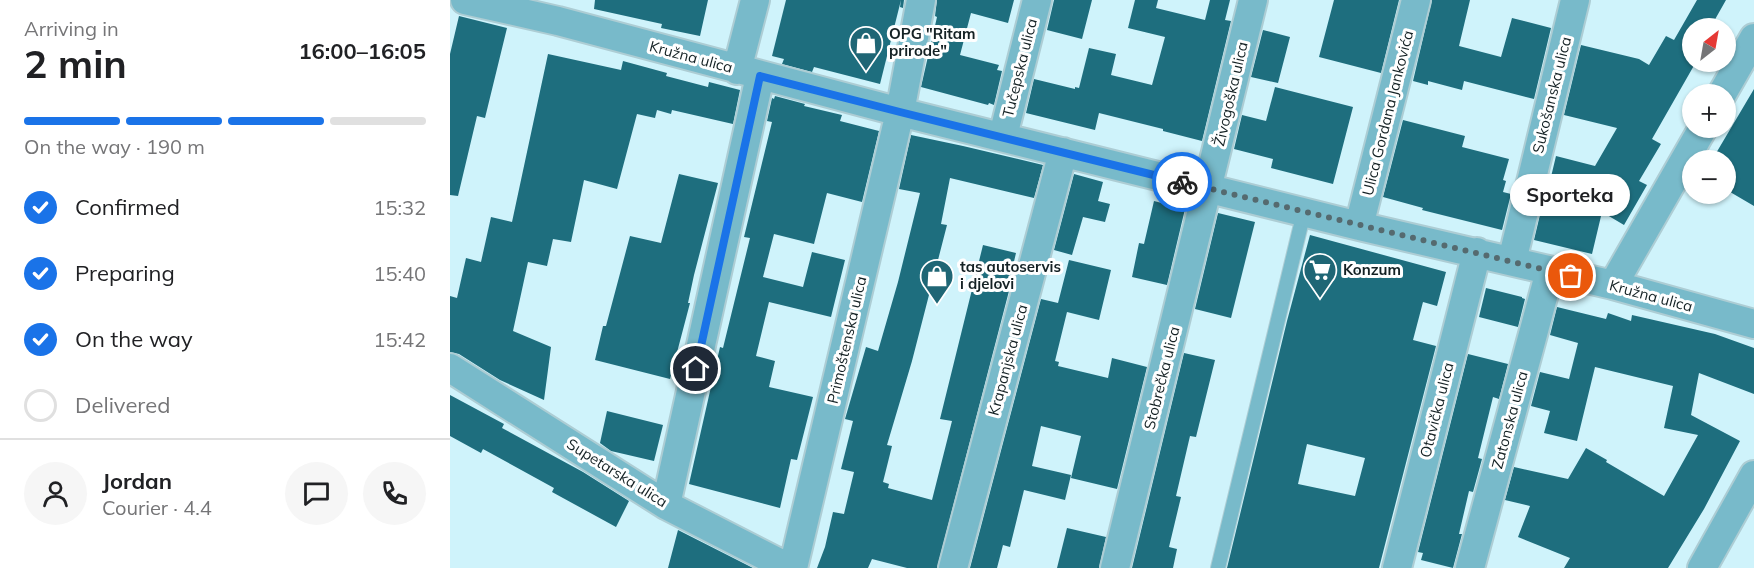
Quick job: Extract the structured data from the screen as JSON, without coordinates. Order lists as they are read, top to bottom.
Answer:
{
  "streets": {
    "street": [
      "Kružna ulica",
      "Tučepska ulica",
      "Živogoška ulica",
      "Sukošanska ulica",
      "Ulica Gordana Jankovića",
      "Primoštenska ulica",
      "Krapanjska ulica",
      "Stobrečka ulica",
      "Otavička ulica",
      "Zatonska ulica",
      "Supetarska ulica"
    ]
  },
  "crossings": [
    ["Kružna ulica", "Tučepska ulica"],
    ["Kružna ulica", "Živogoška ulica"],
    ["Kružna ulica", "Sukošanska ulica"],
    ["Kružna ulica", "Ulica Gordana Jankovića"],
    ["Kružna ulica", "Primoštenska ulica"],
    ["Kružna ulica", "Krapanjska ulica"],
    ["Kružna ulica", "Stobrečka ulica"],
    ["Kružna ulica", "Otavička ulica"],
    ["Kružna ulica", "Zatonska ulica"],
    ["Živogoška ulica", "Stobrečka ulica"],
    ["Primoštenska ulica", "Supetarska ulica"]
  ],
  "places": {
    "shop": ["OPG \"Ritam prirode\"", "tas autoservis i djelovi"],
    "other": ["Sporteka"],
    "supermarket": ["Konzum"]
  },
  "north": "top right",
  "page": {
    "heading": ["2 min", "Arriving in", "16:00–16:05"],
    "panel": ["Jordan", "Courier · 4.4"],
    "map_buttons": ["+", "−"],
    "bar": "On the way · 190 m",
    "list": [
      ["Confirmed", "15:32"],
      ["Preparing", "15:40"],
      ["On the way", "15:42"],
      "Delivered"
    ],
    "bubble": "Sporteka"
  }
}
